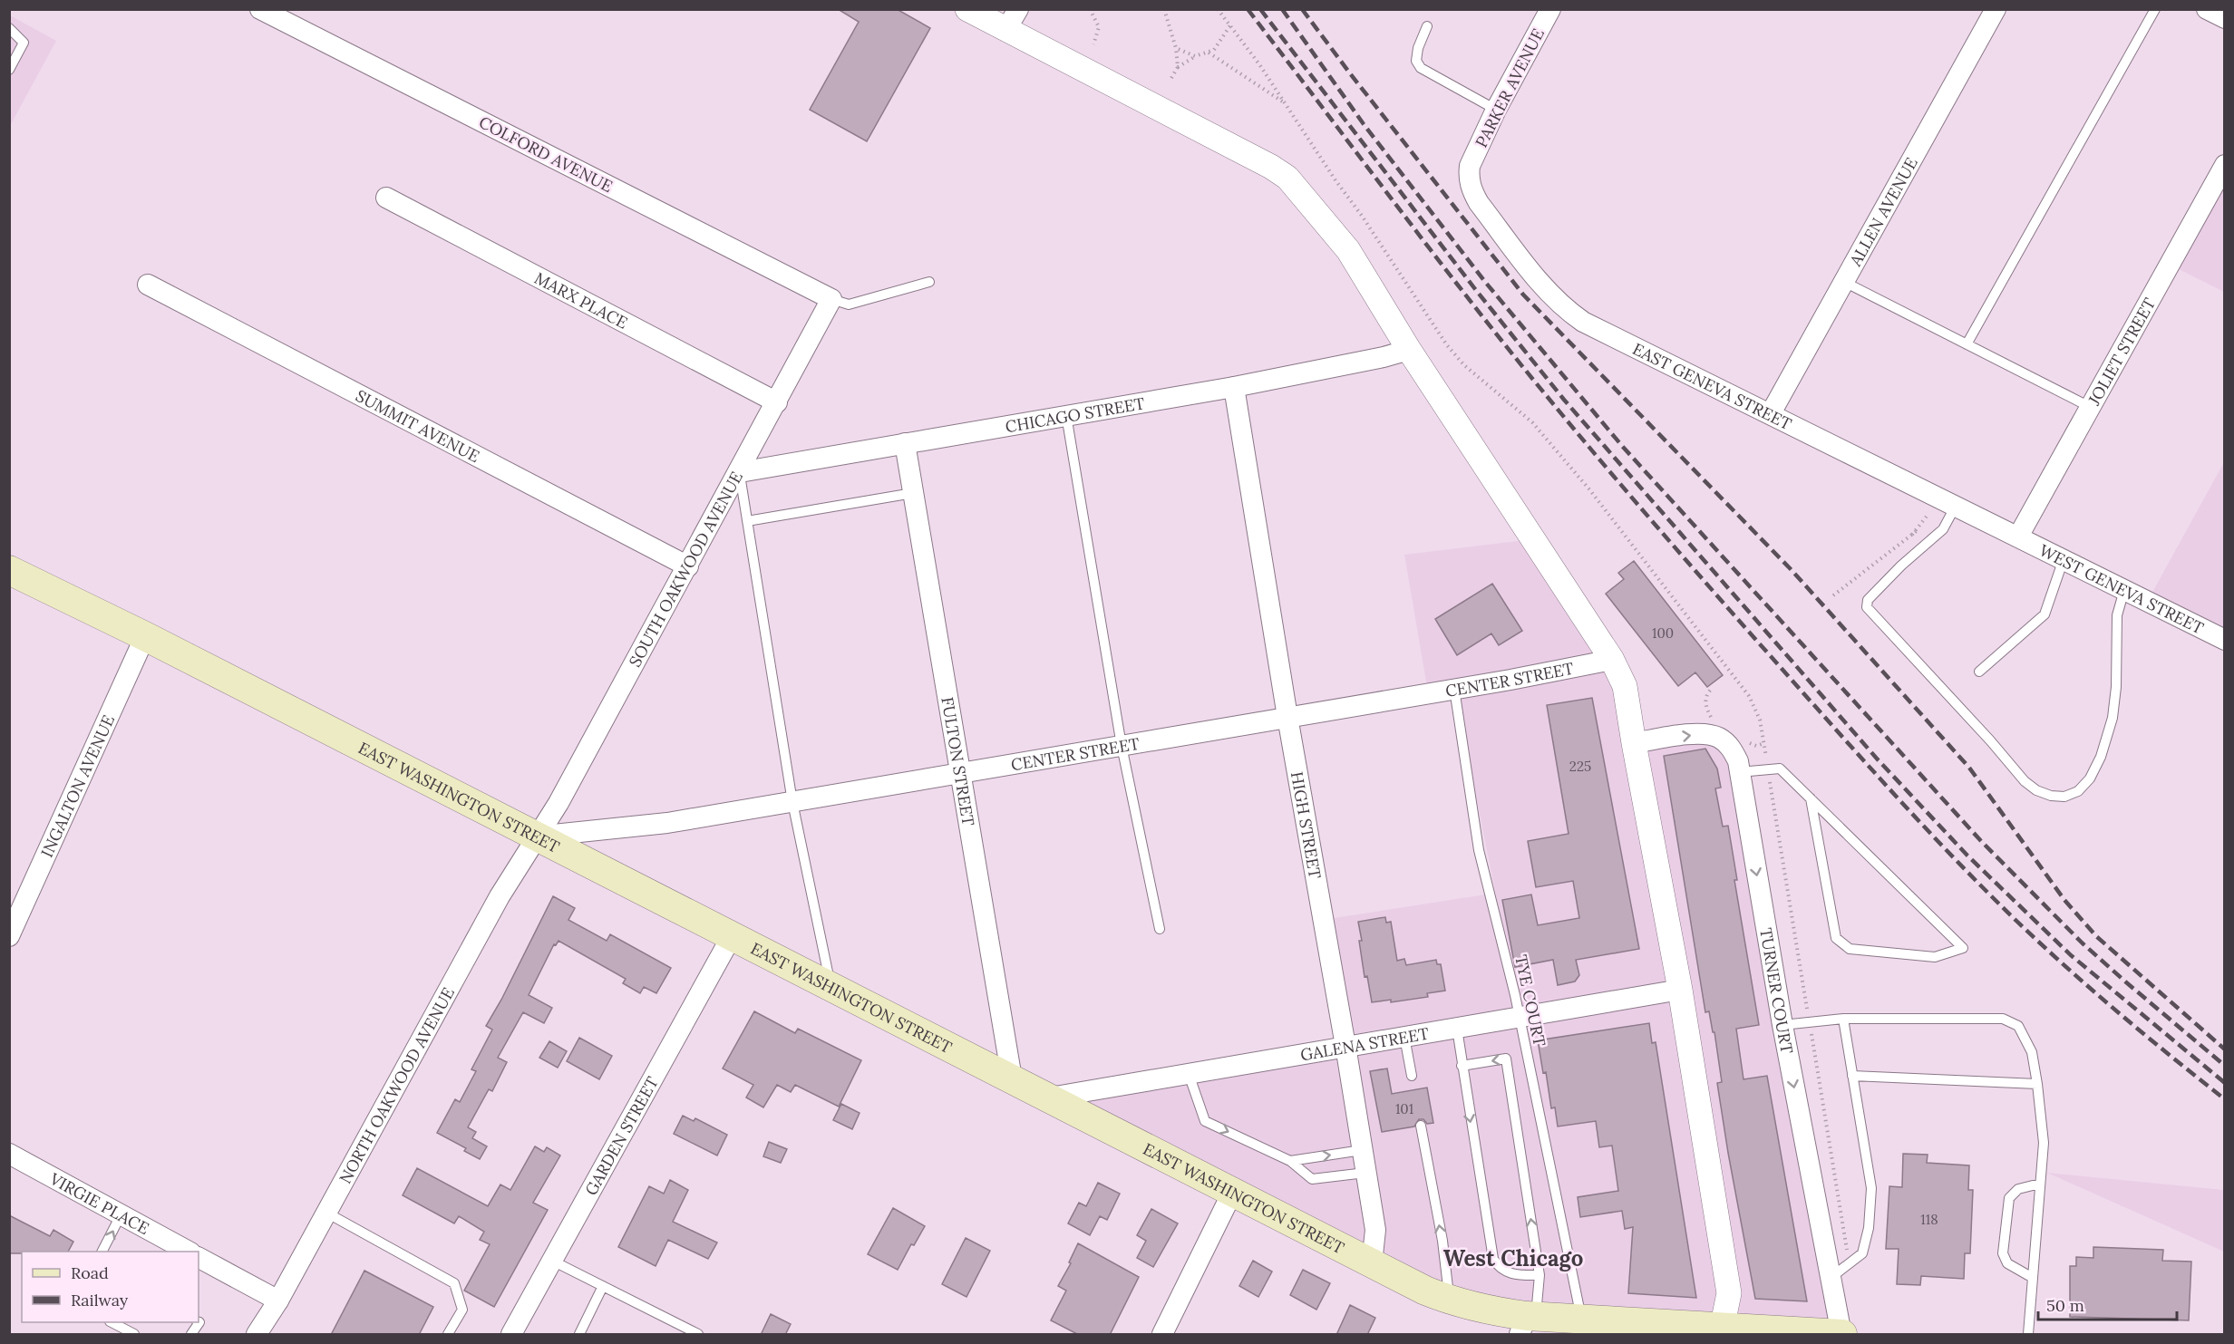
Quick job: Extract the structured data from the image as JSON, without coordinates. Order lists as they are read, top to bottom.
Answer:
{
  "streets": {
    "main road": ["EAST WASHINGTON STREET"],
    "street": [
      "PARKER AVENUE",
      "COLFORD AVENUE",
      "ALLEN AVENUE",
      "MARX PLACE",
      "JOLIET STREET",
      "EAST GENEVA STREET",
      "CHICAGO STREET",
      "SUMMIT AVENUE",
      "SOUTH OAKWOOD AVENUE",
      "WEST GENEVA STREET",
      "CENTER STREET",
      "FULTON STREET",
      "INGALTON AVENUE",
      "HIGH STREET",
      "TURNER COURT",
      "GALENA STREET",
      "NORTH OAKWOOD AVENUE",
      "GARDEN STREET",
      "VIRGIE PLACE"
    ],
    "lane": ["TYE COURT"]
  },
  "crossings": [
    ["PARKER AVENUE", "EAST GENEVA STREET"],
    ["COLFORD AVENUE", "SOUTH OAKWOOD AVENUE"],
    ["ALLEN AVENUE", "EAST GENEVA STREET"],
    ["MARX PLACE", "SOUTH OAKWOOD AVENUE"],
    ["JOLIET STREET", "EAST GENEVA STREET"],
    ["JOLIET STREET", "WEST GENEVA STREET"],
    ["EAST GENEVA STREET", "WEST GENEVA STREET"],
    ["CHICAGO STREET", "SOUTH OAKWOOD AVENUE"],
    ["CHICAGO STREET", "FULTON STREET"],
    ["CHICAGO STREET", "HIGH STREET"],
    ["SUMMIT AVENUE", "SOUTH OAKWOOD AVENUE"],
    ["SOUTH OAKWOOD AVENUE", "CENTER STREET"],
    ["SOUTH OAKWOOD AVENUE", "EAST WASHINGTON STREET"],
    ["SOUTH OAKWOOD AVENUE", "NORTH OAKWOOD AVENUE"],
    ["CENTER STREET", "FULTON STREET"],
    ["CENTER STREET", "EAST WASHINGTON STREET"],
    ["CENTER STREET", "HIGH STREET"],
    ["CENTER STREET", "TYE COURT"],
    ["CENTER STREET", "NORTH OAKWOOD AVENUE"],
    ["FULTON STREET", "EAST WASHINGTON STREET"],
    ["INGALTON AVENUE", "EAST WASHINGTON STREET"],
    ["EAST WASHINGTON STREET", "HIGH STREET"],
    ["EAST WASHINGTON STREET", "TURNER COURT"],
    ["EAST WASHINGTON STREET", "TYE COURT"],
    ["EAST WASHINGTON STREET", "GALENA STREET"],
    ["EAST WASHINGTON STREET", "NORTH OAKWOOD AVENUE"],
    ["EAST WASHINGTON STREET", "GARDEN STREET"],
    ["HIGH STREET", "GALENA STREET"],
    ["TYE COURT", "GALENA STREET"]
  ],
  "districts": ["West Chicago"],
  "house_numbers": [
    "100",
    "225",
    "101",
    "118"
  ],
  "legend": ["Road", "Railway"],
  "scale_bar": "50 m"
}
